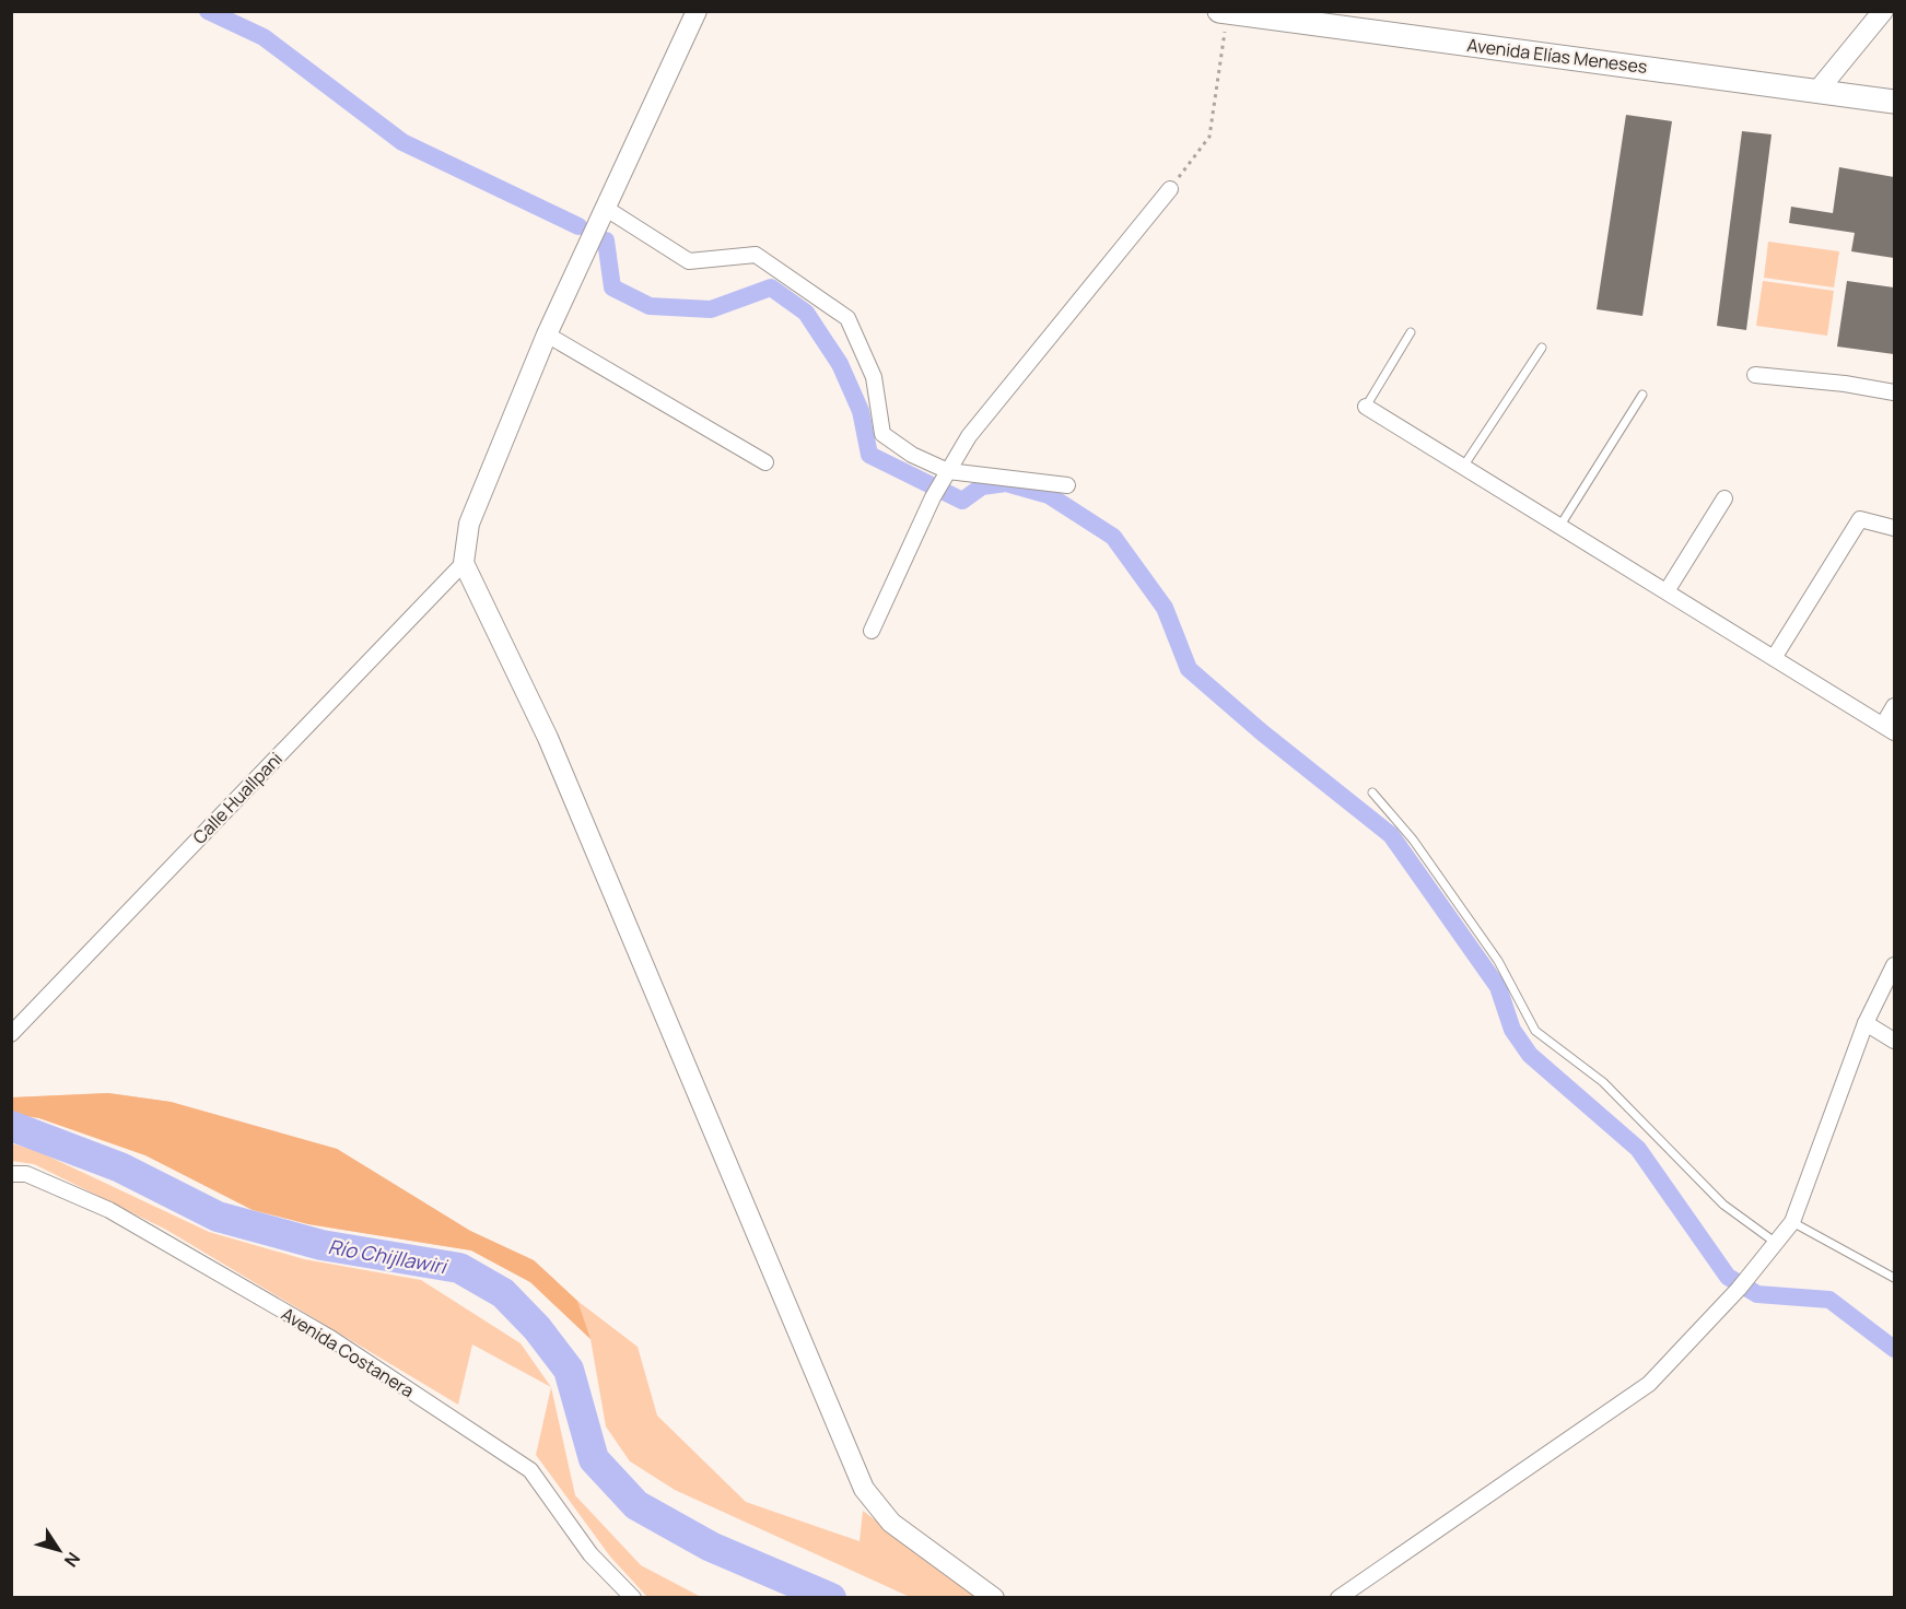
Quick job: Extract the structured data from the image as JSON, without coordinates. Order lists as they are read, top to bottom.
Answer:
{
  "streets": {
    "main road": ["Avenida Elías Meneses"],
    "street": ["Calle Huallpani", "Avenida Costanera"]
  },
  "water": ["Río Chijllawiri"],
  "north": "bottom right"
}
